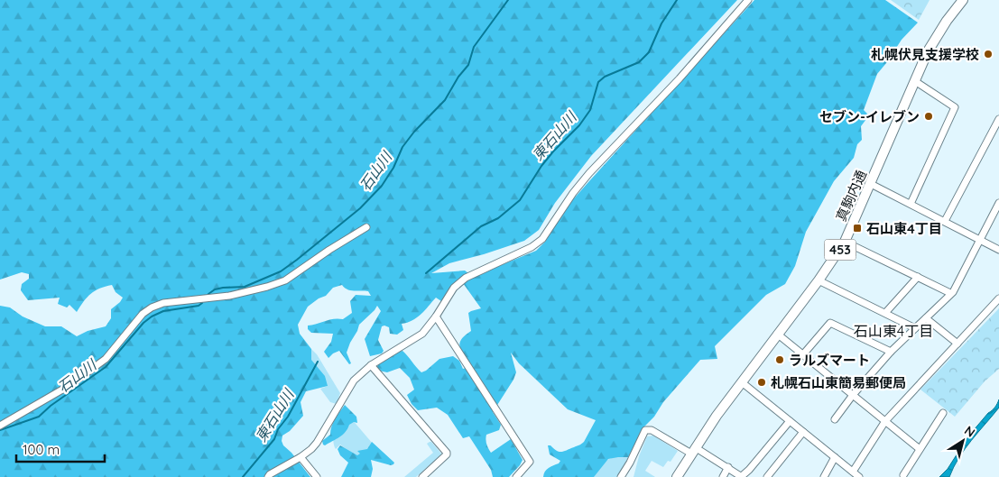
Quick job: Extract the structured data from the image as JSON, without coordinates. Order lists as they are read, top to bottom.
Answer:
{
  "streets": {
    "highway": ["真駒内通", "453"]
  },
  "districts": ["石山東4丁目"],
  "water": ["東石山川", "石山川"],
  "places": {
    "other": [
      "札幌伏見支援学校",
      "セブン-イレブン",
      "ラルズマート",
      "札幌石山東簡易郵便局"
    ],
    "transit": ["石山東4丁目"]
  },
  "scale_bar": "100 m",
  "north": "top right"
}
